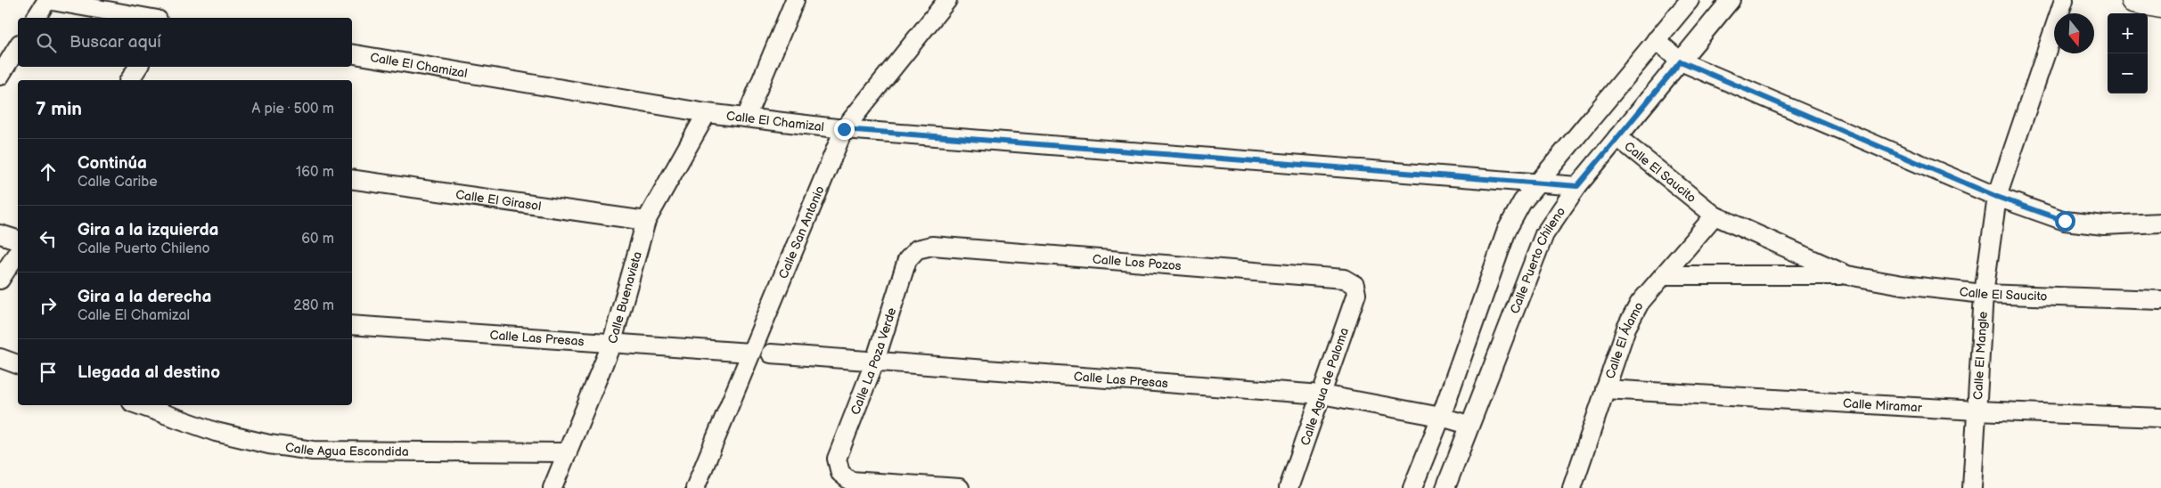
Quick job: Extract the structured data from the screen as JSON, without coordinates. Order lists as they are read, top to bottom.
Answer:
{
  "streets": {
    "street": [
      "Calle El Chamizal",
      "Calle El Saucito",
      "Calle El Girasol",
      "Calle San Antonio",
      "Calle Puerto Chileno",
      "Calle Los Pozos",
      "Calle Buenavista",
      "Calle Las Presas",
      "Calle El Álamo",
      "Calle El Mangle",
      "Calle La Poza Verde",
      "Calle Agua de Paloma",
      "Calle Miramar",
      "Calle Agua Escondida"
    ]
  },
  "crossings": [
    ["Calle El Chamizal", "Calle San Antonio"],
    ["Calle El Chamizal", "Calle Puerto Chileno"],
    ["Calle El Chamizal", "Calle Buenavista"],
    ["Calle El Saucito", "Calle Puerto Chileno"],
    ["Calle El Saucito", "Calle El Álamo"],
    ["Calle El Saucito", "Calle El Mangle"],
    ["Calle El Girasol", "Calle Buenavista"],
    ["Calle San Antonio", "Calle Las Presas"],
    ["Calle Puerto Chileno", "Calle Las Presas"],
    ["Calle Los Pozos", "Calle La Poza Verde"],
    ["Calle Los Pozos", "Calle Agua de Paloma"],
    ["Calle Buenavista", "Calle Las Presas"],
    ["Calle Buenavista", "Calle Agua Escondida"],
    ["Calle Las Presas", "Calle La Poza Verde"],
    ["Calle Las Presas", "Calle Agua de Paloma"],
    ["Calle El Álamo", "Calle Miramar"],
    ["Calle El Mangle", "Calle Miramar"]
  ],
  "north": "bottom",
  "page": {
    "map_buttons": ["+", "−"],
    "search": "Buscar aquí",
    "heading": ["7 min", "A pie · 500 m"],
    "list": [
      ["Continúa", "Calle Caribe", "160 m"],
      ["Gira a la izquierda", "Calle Puerto Chileno", "60 m"],
      ["Gira a la derecha", "Calle El Chamizal", "280 m"],
      "Llegada al destino"
    ]
  }
}
